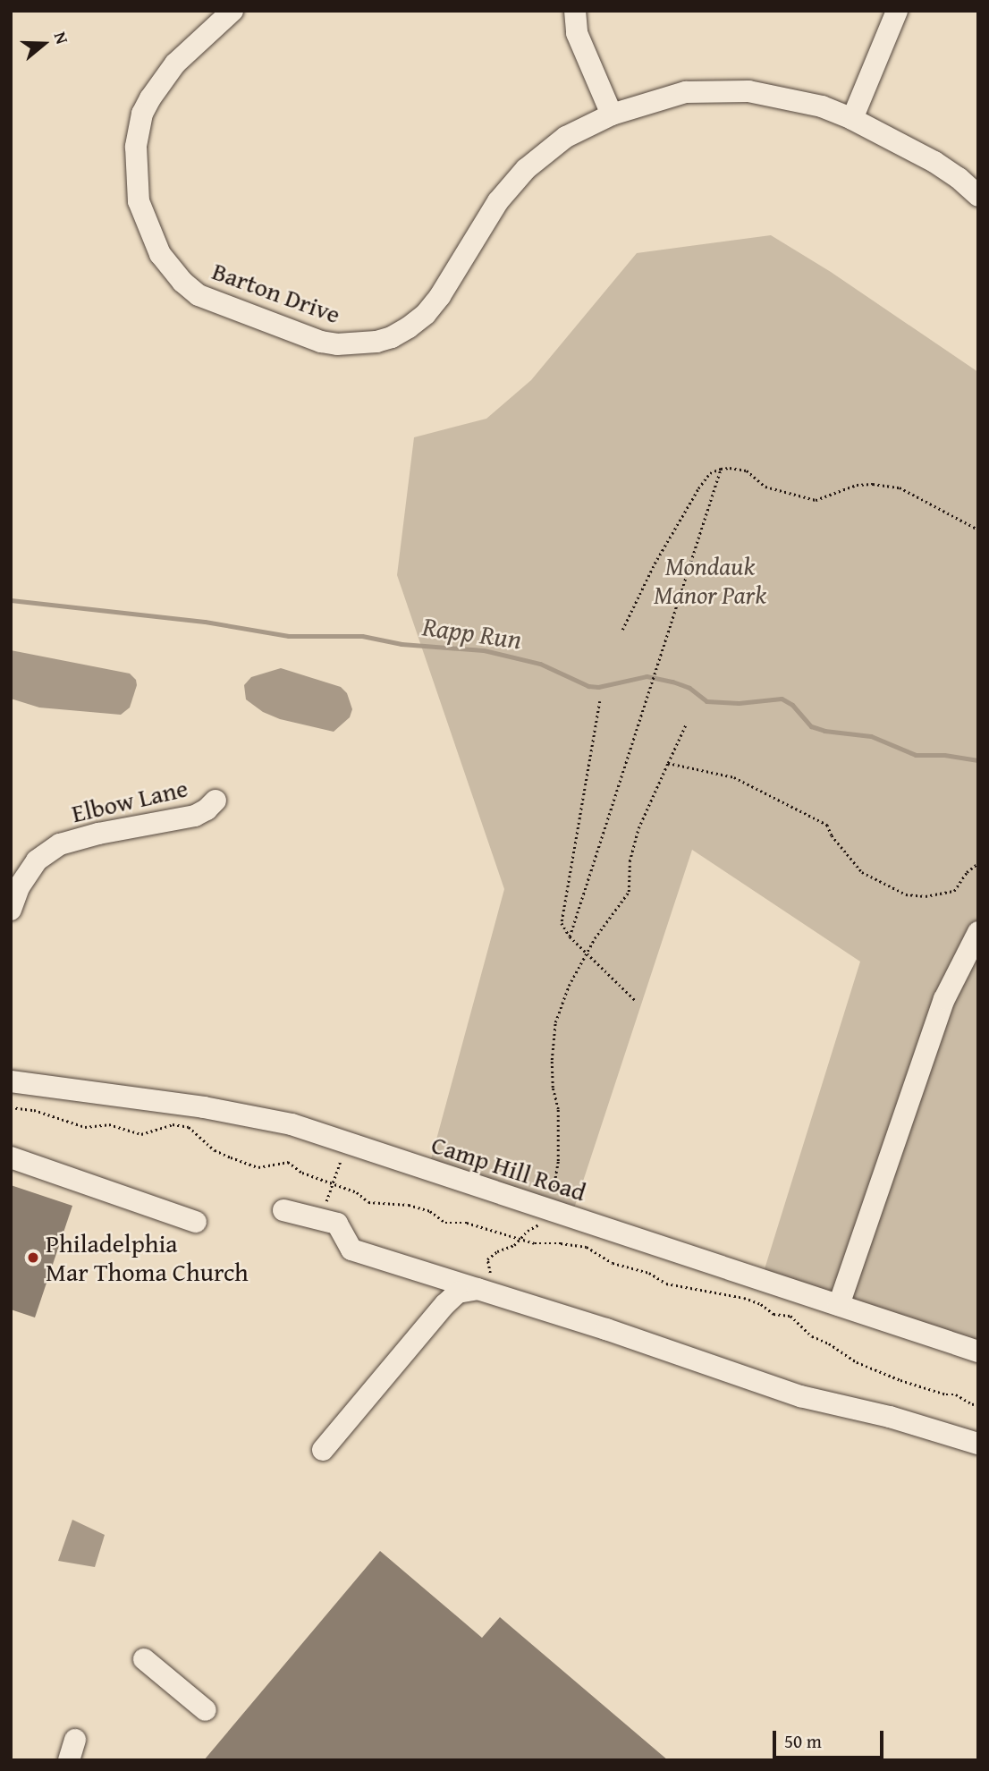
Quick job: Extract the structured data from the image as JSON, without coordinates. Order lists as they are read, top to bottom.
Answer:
{
  "streets": {
    "street": ["Barton Drive", "Elbow Lane", "Camp Hill Road"]
  },
  "water": ["Rapp Run"],
  "parks": ["Mondauk Manor Park"],
  "places": ["Philadelphia Mar Thoma Church"],
  "scale_bar": "50 m",
  "north": "right"
}
